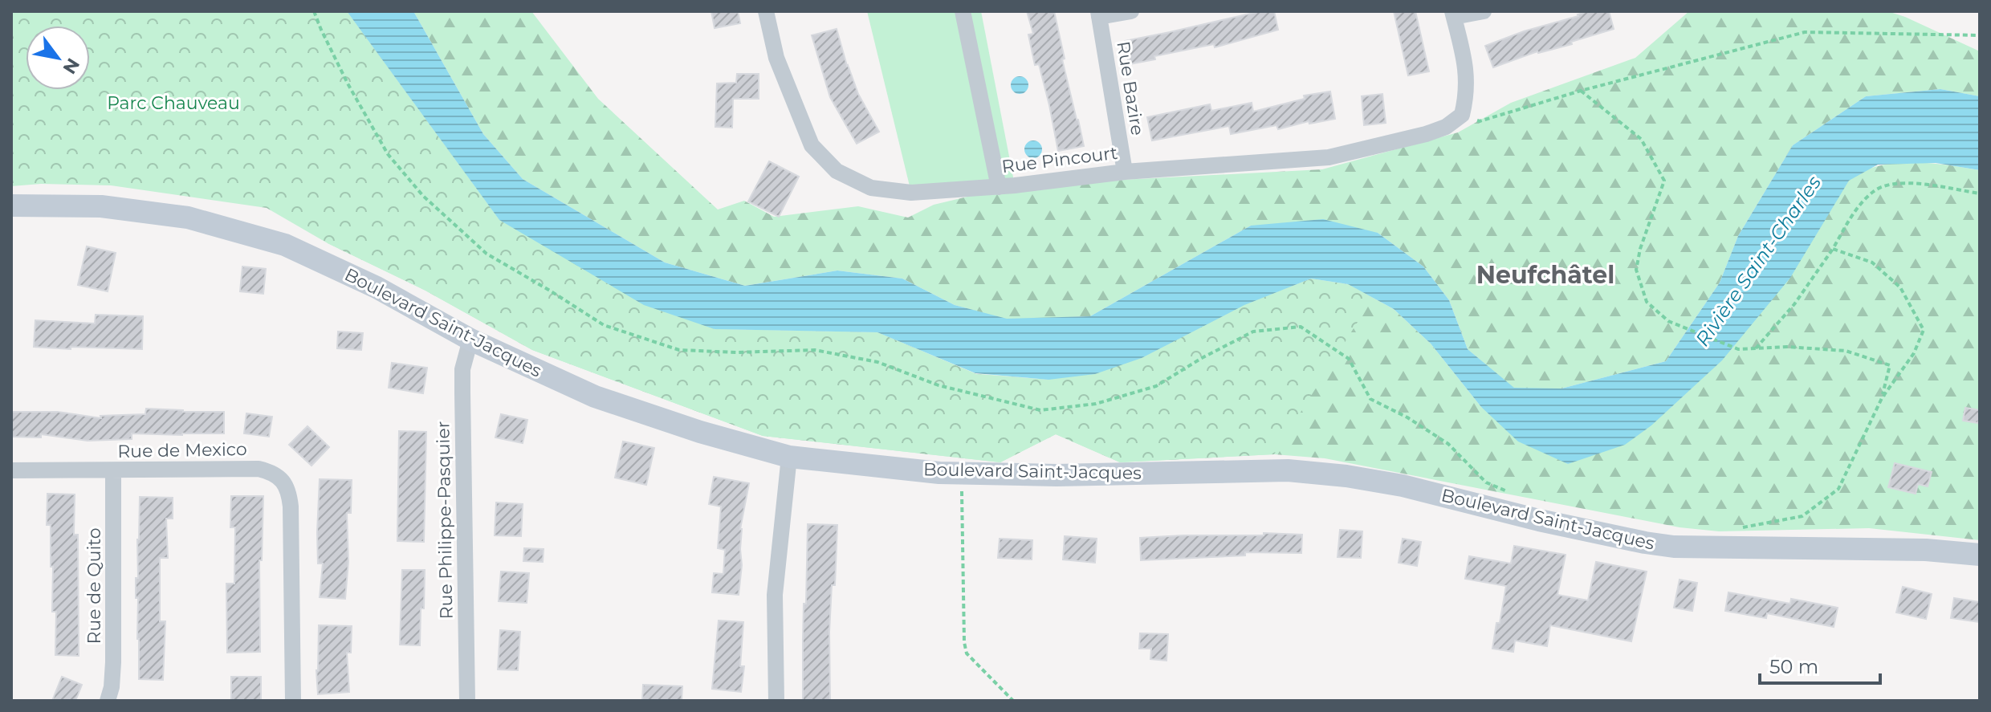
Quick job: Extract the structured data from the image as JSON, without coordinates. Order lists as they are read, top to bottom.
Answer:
{
  "streets": {
    "street": [
      "Rue Bazire",
      "Rue Pincourt",
      "Boulevard Saint-Jacques",
      "Rue de Mexico",
      "Rue Philippe-Pasquier",
      "Rue de Quito"
    ]
  },
  "crossings": [
    ["Rue Bazire", "Rue Pincourt"],
    ["Boulevard Saint-Jacques", "Rue Philippe-Pasquier"],
    ["Rue de Mexico", "Rue de Quito"]
  ],
  "districts": ["Neufchâtel"],
  "water": ["Rivière Saint-Charles"],
  "parks": ["Parc Chauveau"],
  "scale_bar": "50 m",
  "north": "bottom right"
}
